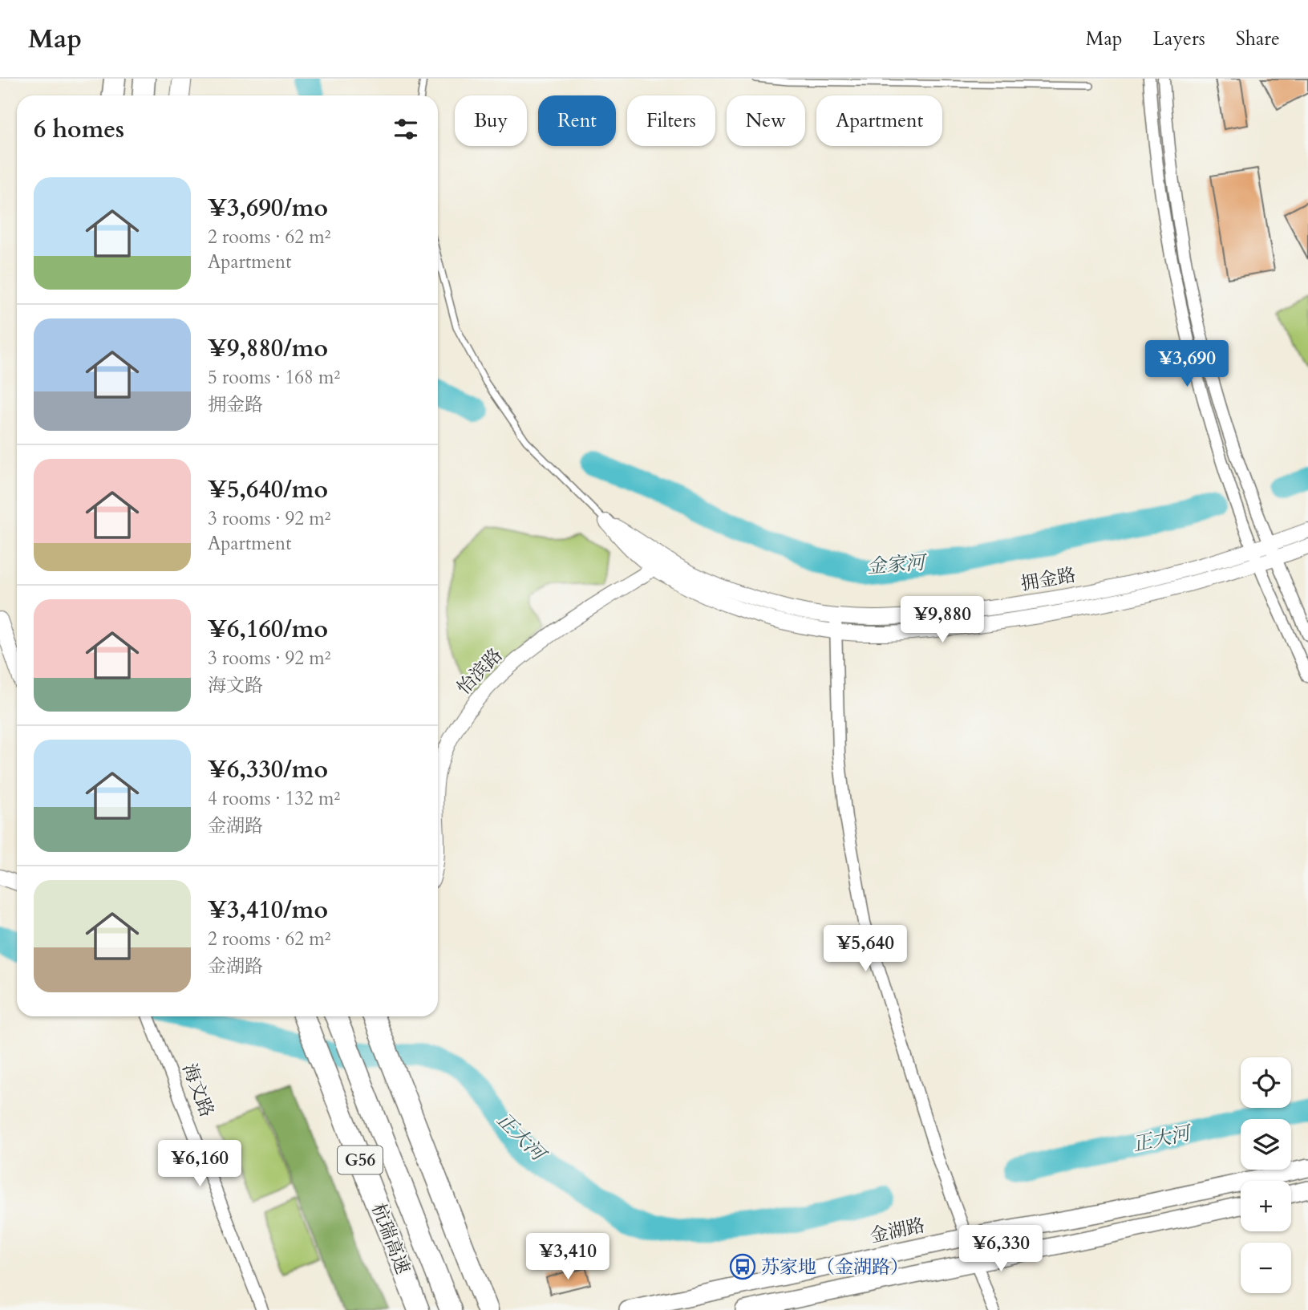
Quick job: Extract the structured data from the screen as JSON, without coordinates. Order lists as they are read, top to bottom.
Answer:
{
  "streets": {
    "highway": ["G56", "杭瑞高速"],
    "main road": ["金湖路"],
    "street": ["拥金路", "怡滨路", "海文路"]
  },
  "crossings": [
    ["拥金路", "怡滨路"]
  ],
  "water": ["金家河", "正大河"],
  "places": {
    "bus stop": ["苏家地（金湖路）"]
  },
  "page": {
    "header": "Map",
    "nav": ["Map", "Layers", "Share"],
    "chip": [
      "Buy",
      "Rent",
      "Filters",
      "New",
      "Apartment"
    ],
    "heading": "6 homes",
    "list": [
      {
        "name": "¥3,690/mo",
        "note": "2 rooms · 62 m² · Apartment"
      },
      {
        "name": "¥9,880/mo",
        "note": "5 rooms · 168 m² · 拥金路"
      },
      {
        "name": "¥5,640/mo",
        "note": "3 rooms · 92 m² · Apartment"
      },
      {
        "name": "¥6,160/mo",
        "note": "3 rooms · 92 m² · 海文路"
      },
      {
        "name": "¥6,330/mo",
        "note": "4 rooms · 132 m² · 金湖路"
      },
      {
        "name": "¥3,410/mo",
        "note": "2 rooms · 62 m² · 金湖路"
      }
    ],
    "price": [
      "¥3,690",
      "¥9,880",
      "¥5,640",
      "¥6,160",
      "¥6,330",
      "¥3,410"
    ],
    "map_buttons": ["+", "−"]
  }
}
